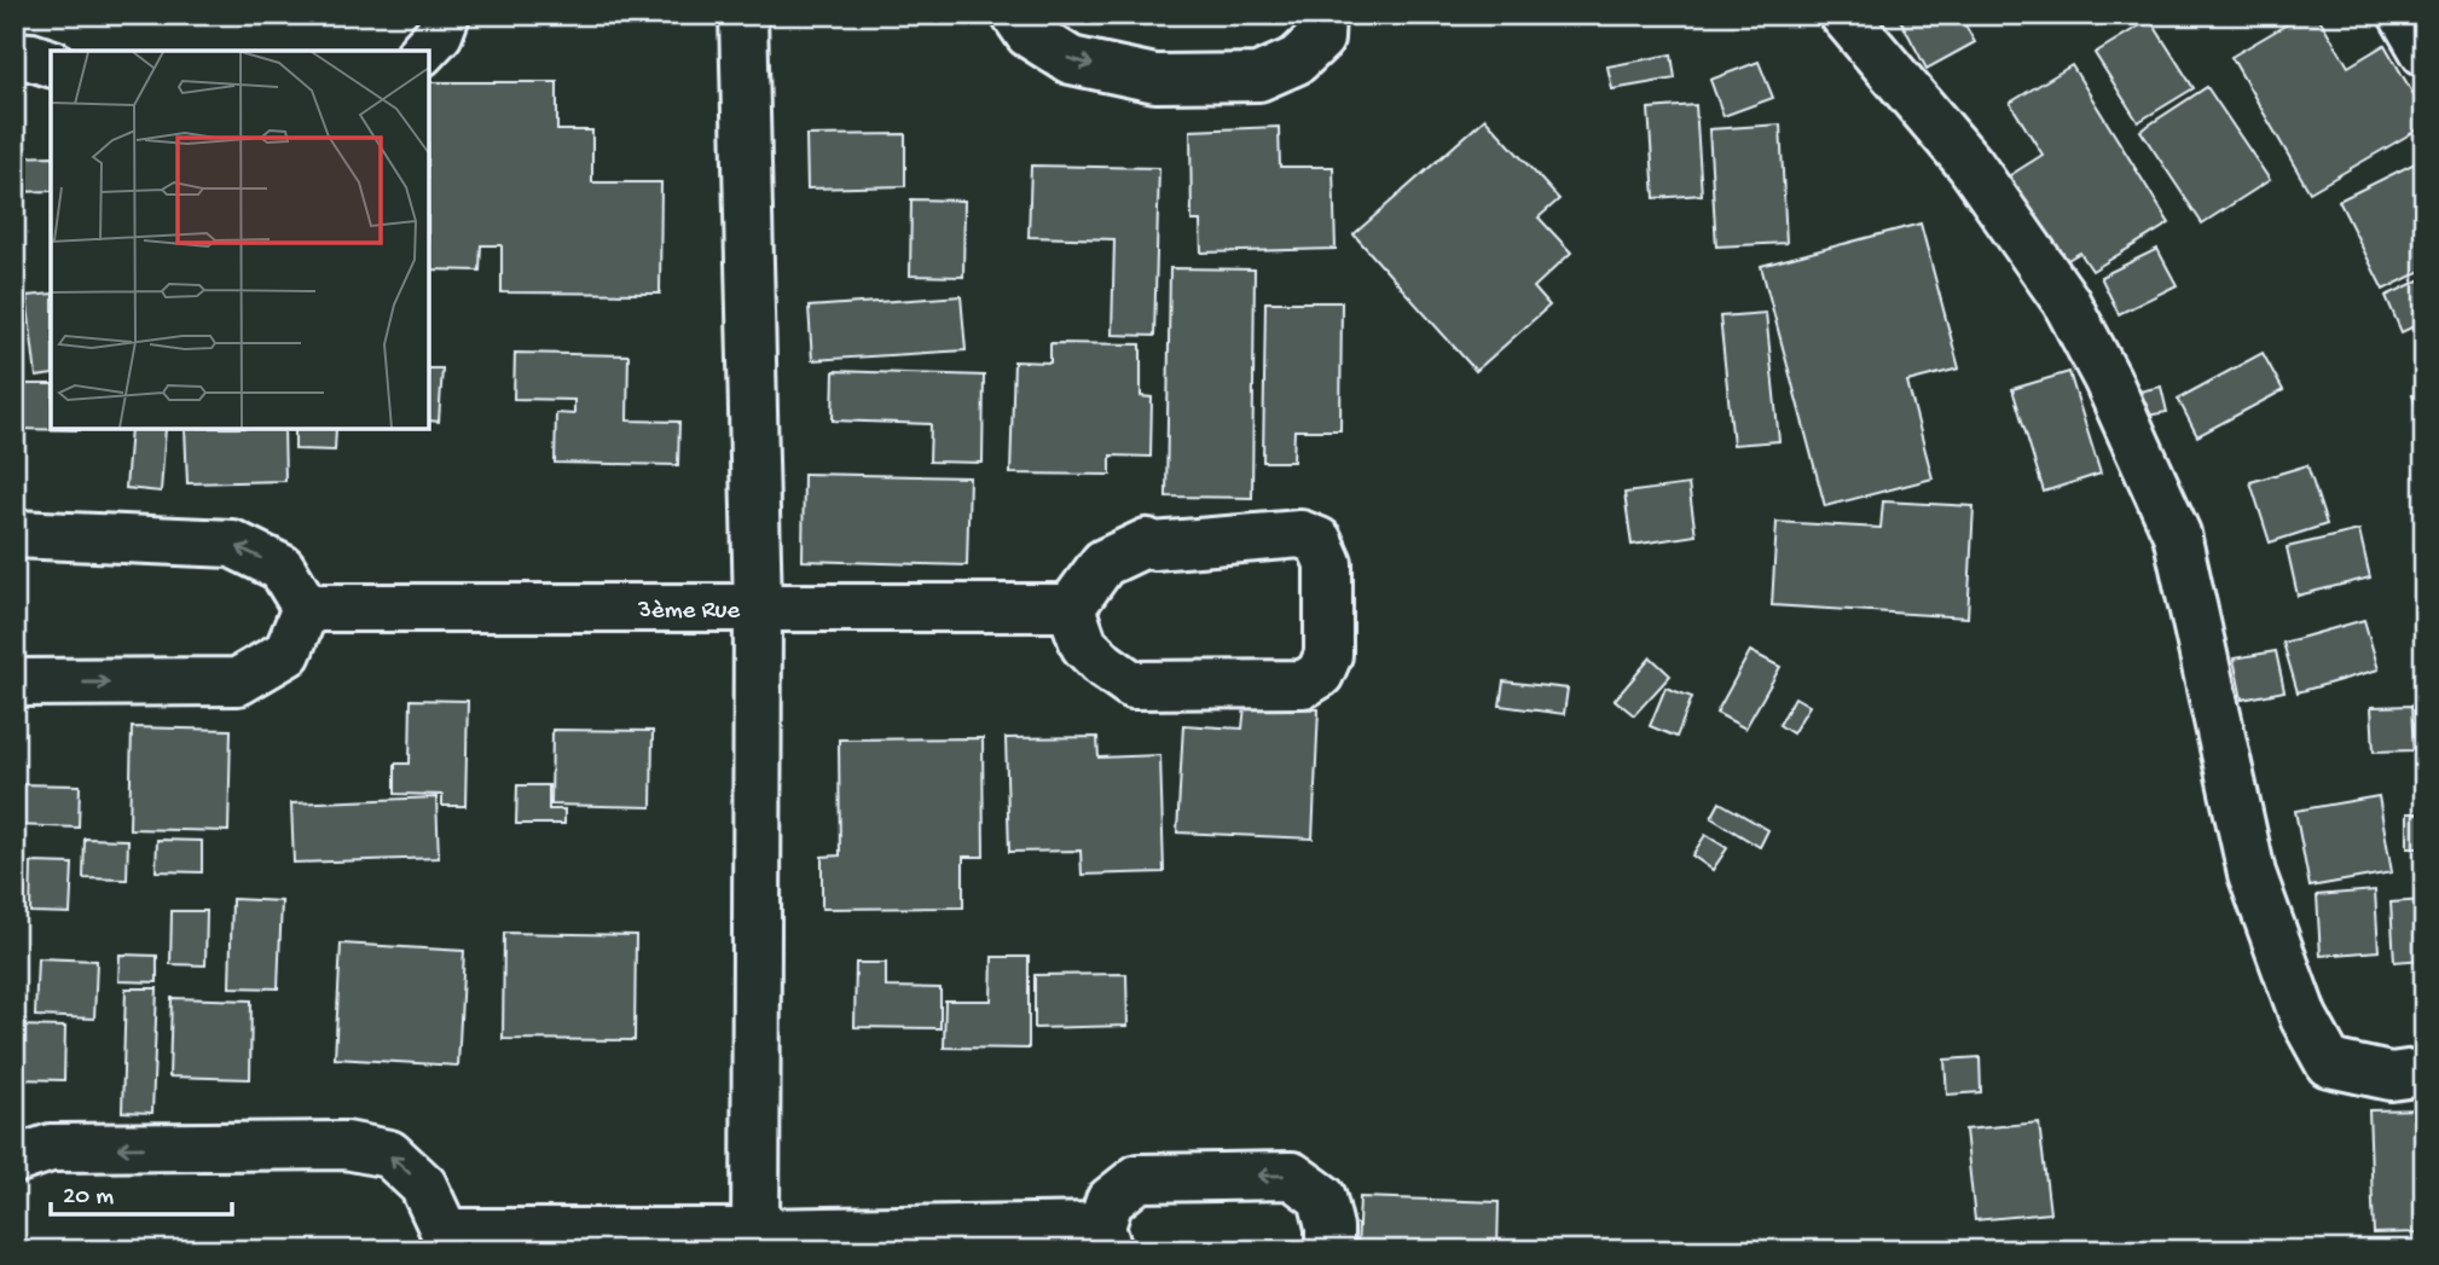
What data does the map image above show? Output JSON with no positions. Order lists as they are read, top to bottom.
{
  "streets": {
    "street": ["3ème Rue"]
  },
  "scale_bar": "20 m"
}
